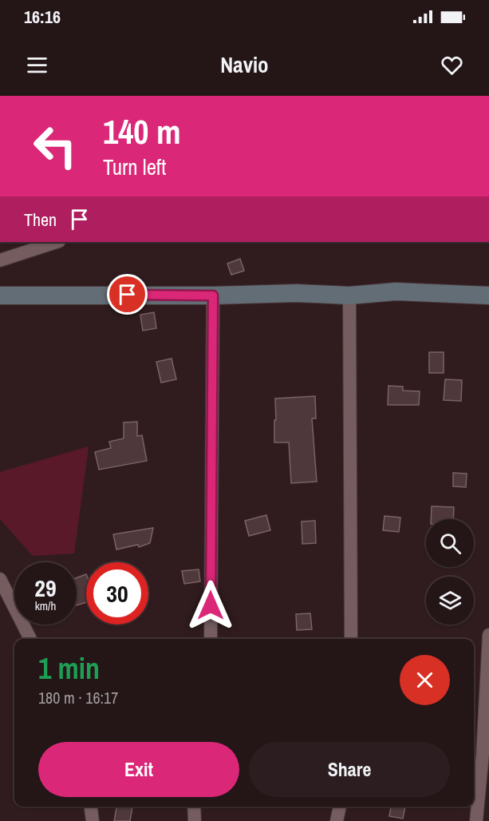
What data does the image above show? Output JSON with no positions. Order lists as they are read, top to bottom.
{
  "page": {
    "status": "16:16",
    "header": "Navio",
    "turn": ["140 m", "Turn left"],
    "then": "Then",
    "speed": "29 km/h",
    "limit": "30",
    "heading": ["1 min", "180 m · 16:17"],
    "buttons": ["Exit", "Share"]
  }
}
